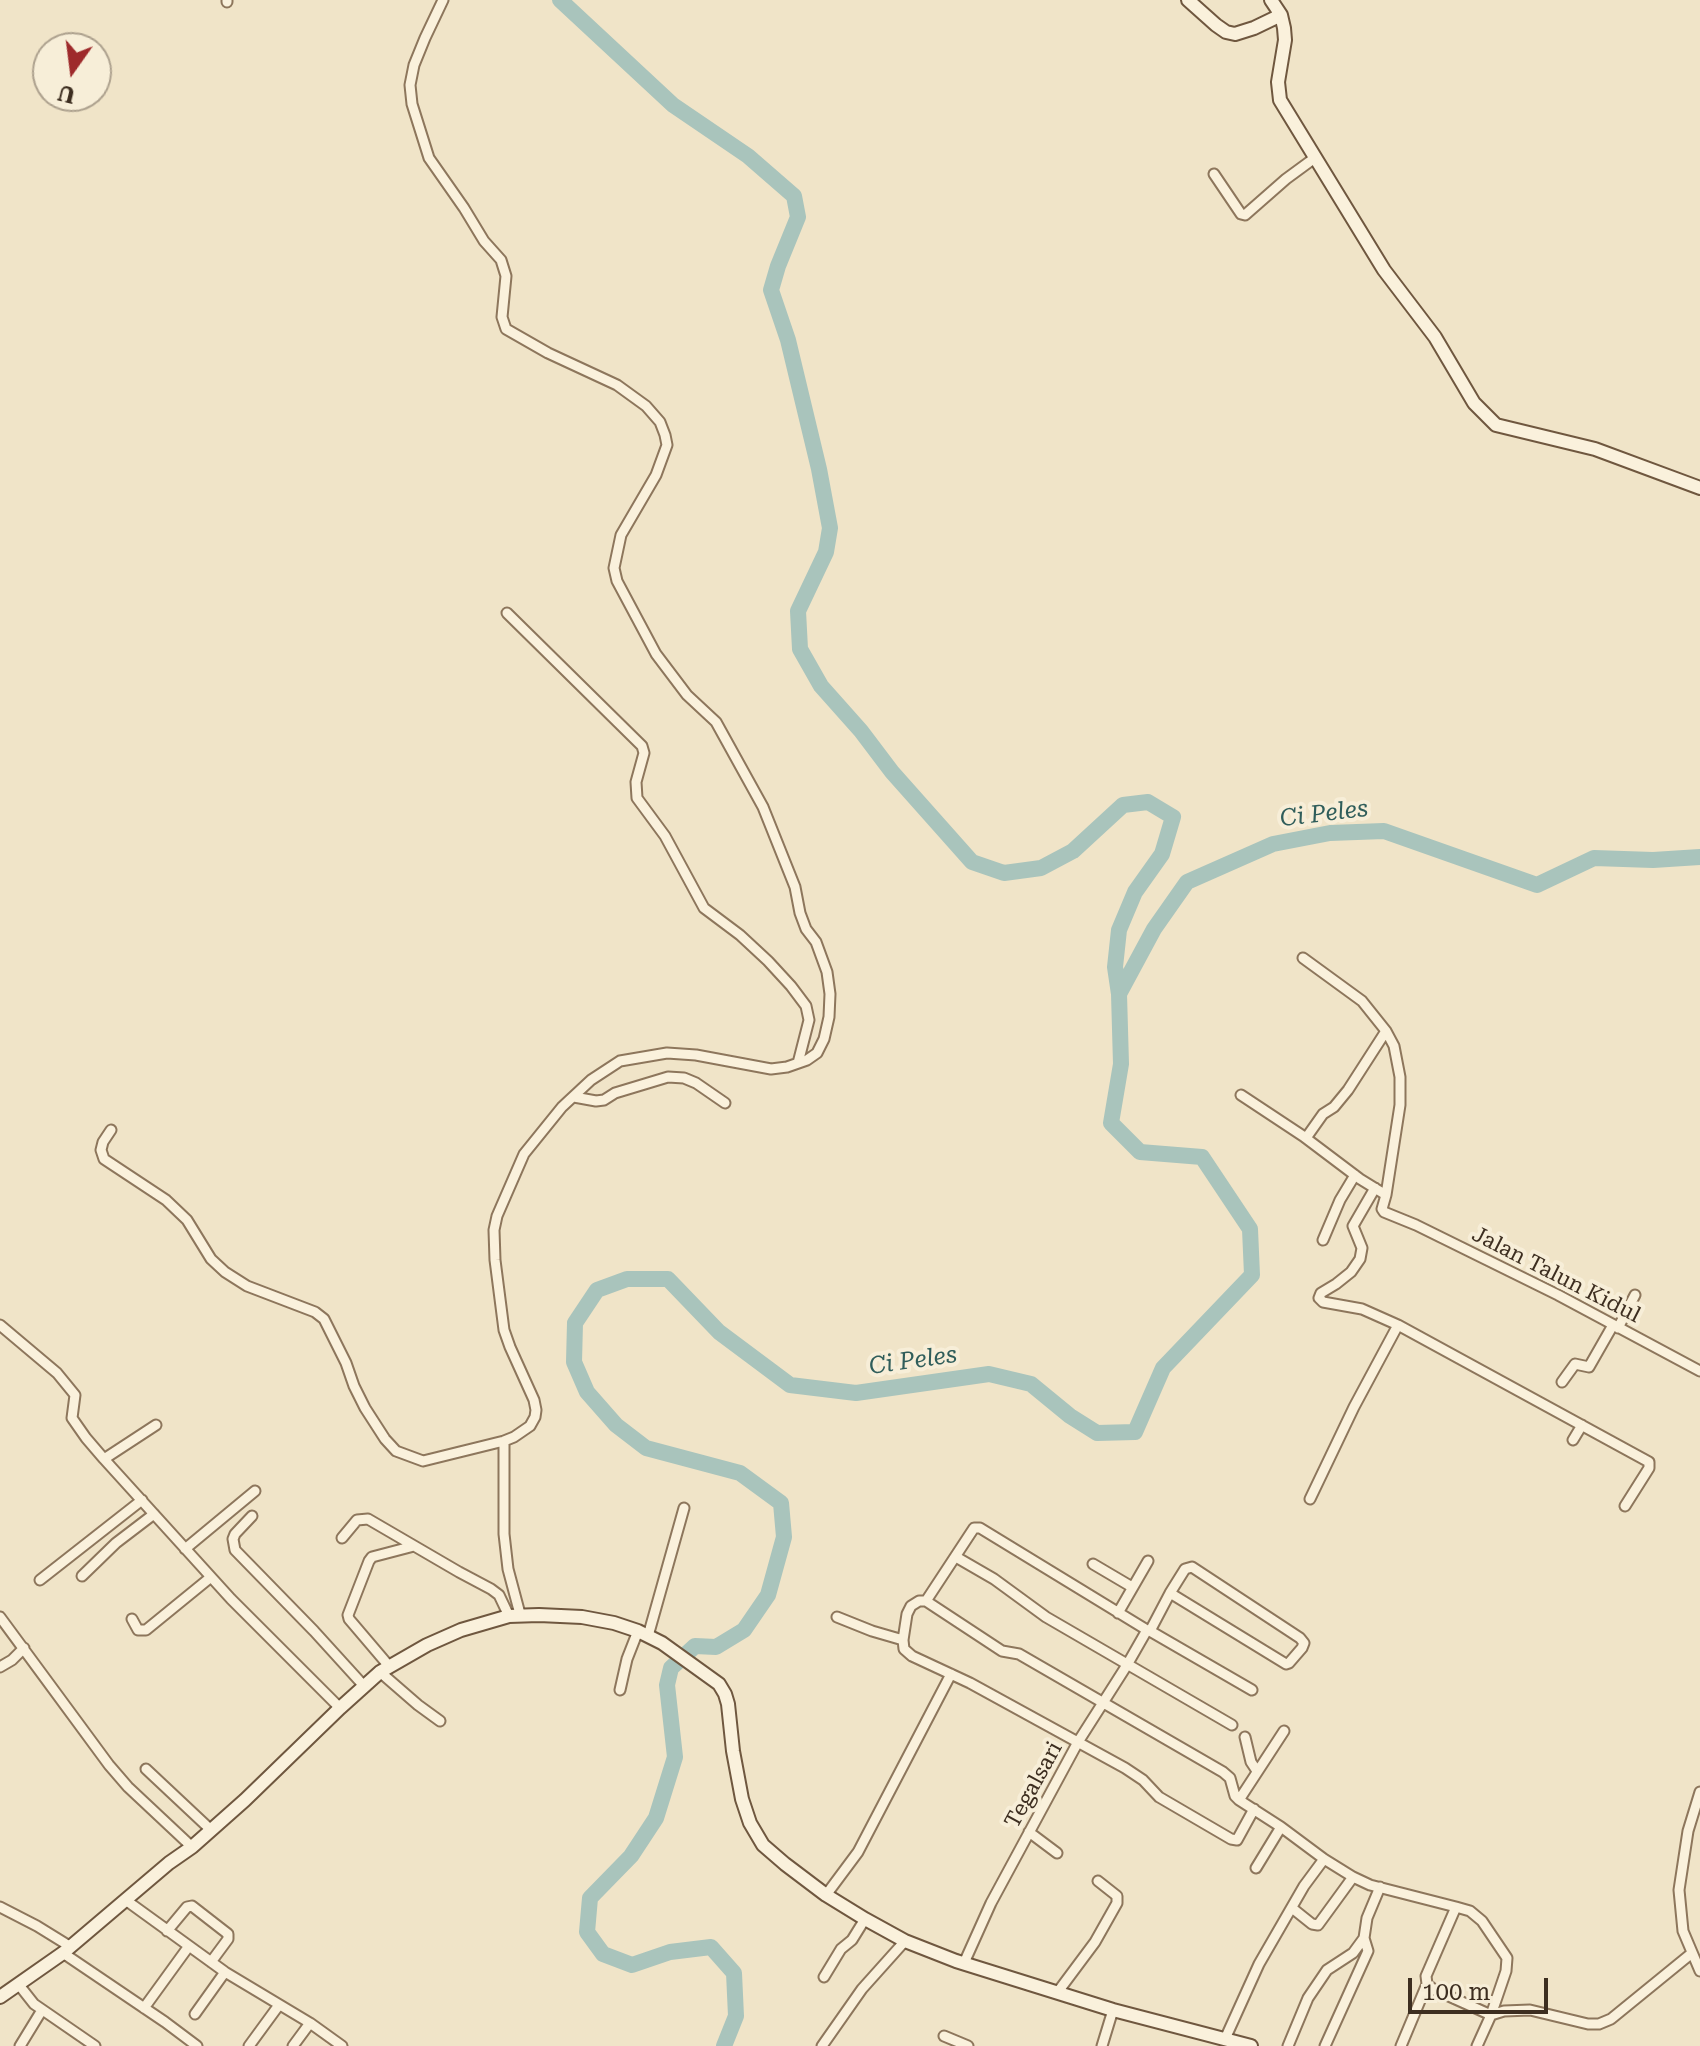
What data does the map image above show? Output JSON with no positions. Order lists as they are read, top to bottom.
{
  "streets": {
    "street": ["Jalan Talun Kidul", "Tegalsari"]
  },
  "water": ["Ci Peles"],
  "scale_bar": "100 m",
  "north": "bottom"
}
